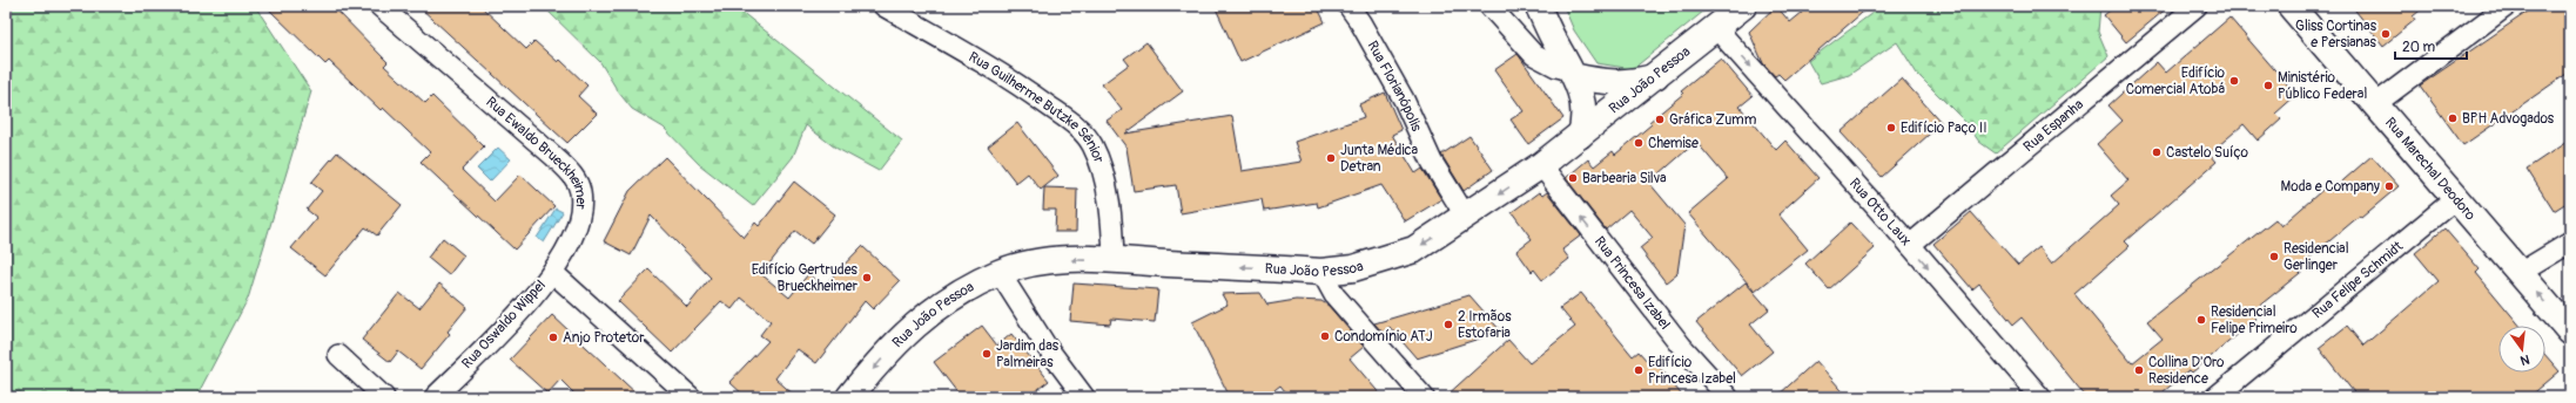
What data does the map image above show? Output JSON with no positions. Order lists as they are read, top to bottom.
{
  "streets": {
    "main road": ["Rua João Pessoa", "Rua Marechal Deodoro"],
    "street": [
      "Rua Florianópolis",
      "Rua Guilherme Butzke Sênior",
      "Rua Espanha",
      "Rua Ewaldo Brueckheimer",
      "Rua Otto Laux",
      "Rua Felipe Schmidt",
      "Rua Princesa Izabel",
      "Rua Oswaldo Wippel"
    ]
  },
  "crossings": [
    ["Rua João Pessoa", "Rua Florianópolis"],
    ["Rua João Pessoa", "Rua Guilherme Butzke Sênior"],
    ["Rua João Pessoa", "Rua Otto Laux"],
    ["Rua João Pessoa", "Rua Princesa Izabel"],
    ["Rua Espanha", "Rua Otto Laux"],
    ["Rua Ewaldo Brueckheimer", "Rua Oswaldo Wippel"],
    ["Rua Marechal Deodoro", "Rua Felipe Schmidt"]
  ],
  "one_way": ["Rua João Pessoa", "Rua Otto Laux", "Rua Princesa Izabel"],
  "places": [
    "Gliss Cortinas e Persianas",
    "Edifício Comercial Atobá",
    "Ministério Público Federal",
    "BPH Advogados",
    "Gráfica Zumm",
    "Edifício Paço II",
    "Chemise",
    "Castelo Suíço",
    "Junta Médica Detran",
    "Barbearia Silva",
    "Moda e Company",
    "Residencial Gerlinger",
    "Edifício Gertrudes Brueckheimer",
    "Residencial Felipe Primeiro",
    "2 Irmãos Estofaria",
    "Condomínio ATJ",
    "Anjo Protetor",
    "Jardim das Palmeiras",
    "Edifício Princesa Izabel",
    "Collina D'Oro Residence"
  ],
  "scale_bar": "20 m",
  "north": "bottom"
}
